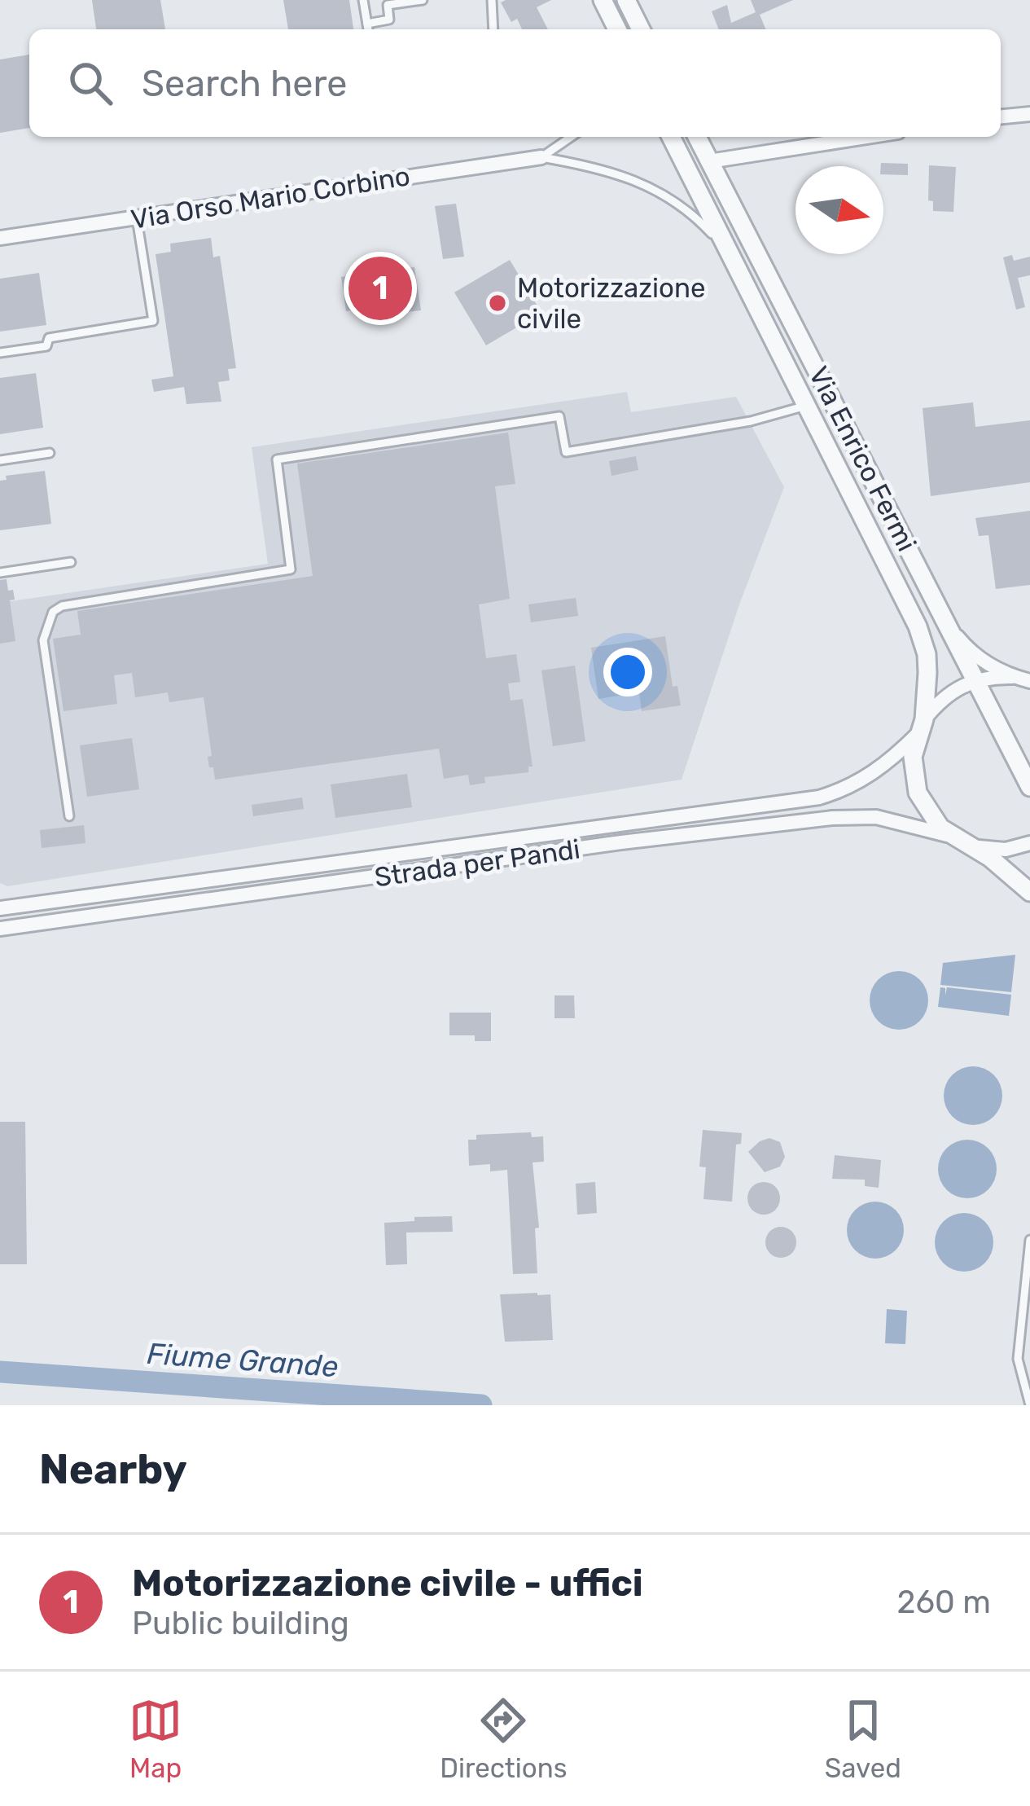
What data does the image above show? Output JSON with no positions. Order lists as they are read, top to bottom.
{
  "streets": {
    "street": ["Via Orso Mario Corbino", "Via Enrico Fermi", "Strada per Pandi"]
  },
  "crossings": [
    ["Via Enrico Fermi", "Strada per Pandi"]
  ],
  "water": ["Fiume Grande"],
  "places": ["Motorizzazione civile"],
  "north": "right",
  "page": {
    "search": "Search here",
    "pins": "1",
    "heading": "Nearby",
    "list": [
      {
        "mark": "1",
        "name": "Motorizzazione civile - uffici",
        "note": "Public building",
        "value": "260 m"
      }
    ],
    "nav": ["Map", "Directions", "Saved"]
  }
}
